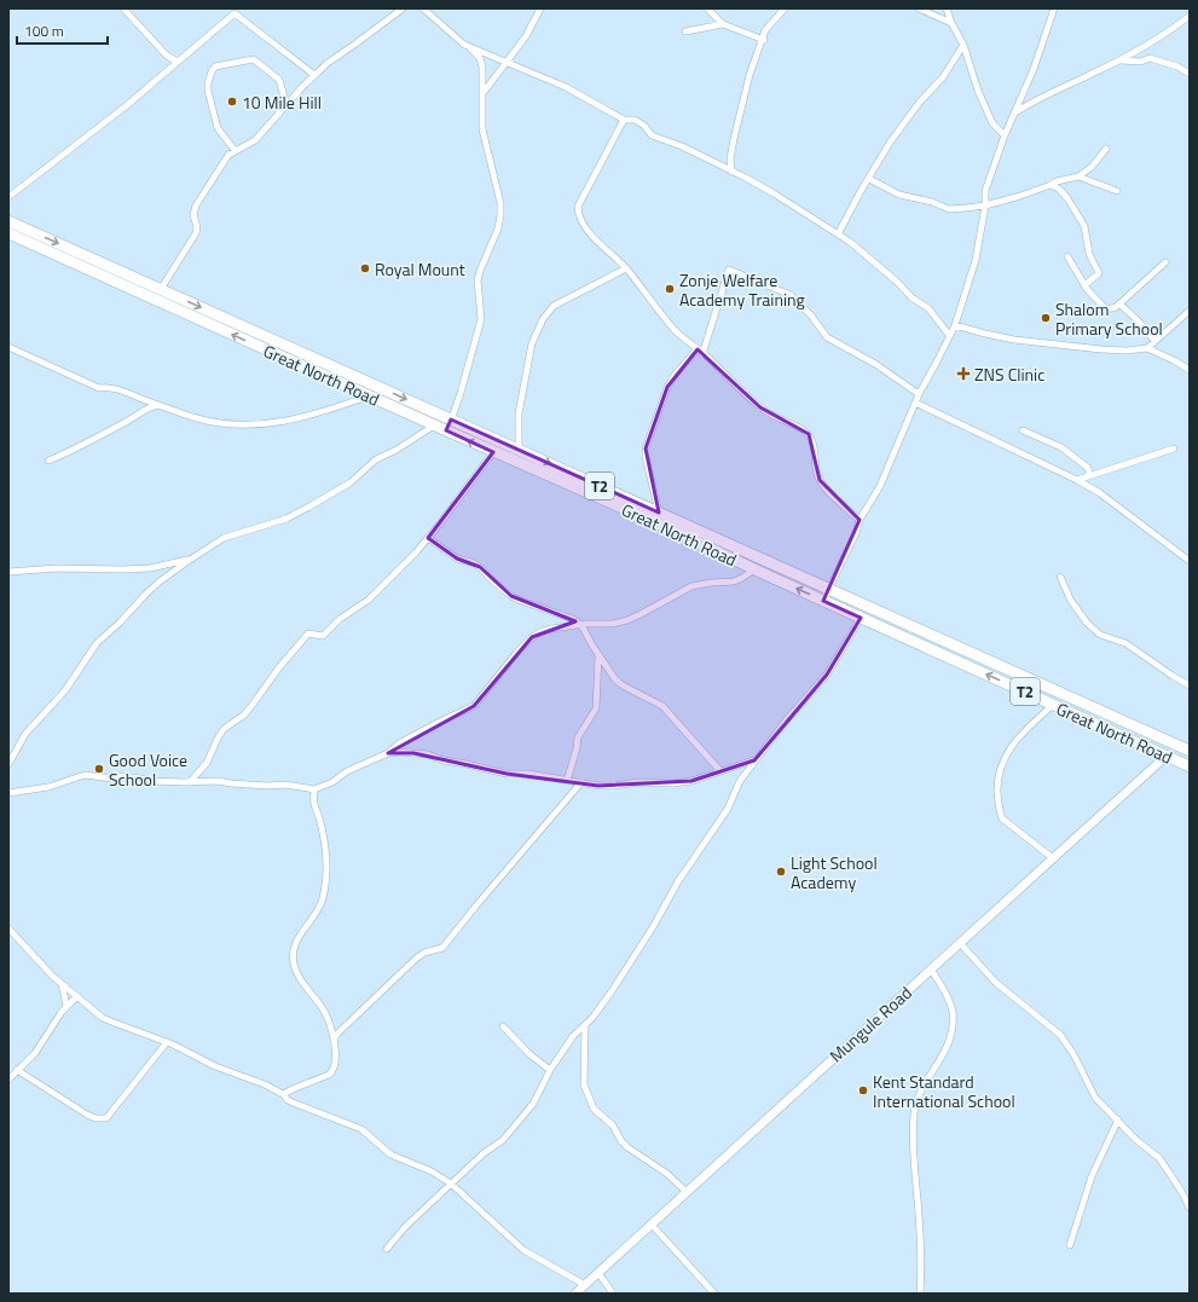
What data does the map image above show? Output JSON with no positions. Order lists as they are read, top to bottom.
{
  "streets": {
    "highway": ["Great North Road", "T2"],
    "street": ["Mungule Road"]
  },
  "crossings": [
    ["Great North Road", "Mungule Road"]
  ],
  "places": {
    "other": [
      "10 Mile Hill",
      "Royal Mount",
      "Zonje Welfare Academy Training",
      "Shalom Primary School",
      "Good Voice School",
      "Light School Academy",
      "Kent Standard International School"
    ],
    "health": ["ZNS Clinic"]
  },
  "scale_bar": "100 m"
}
